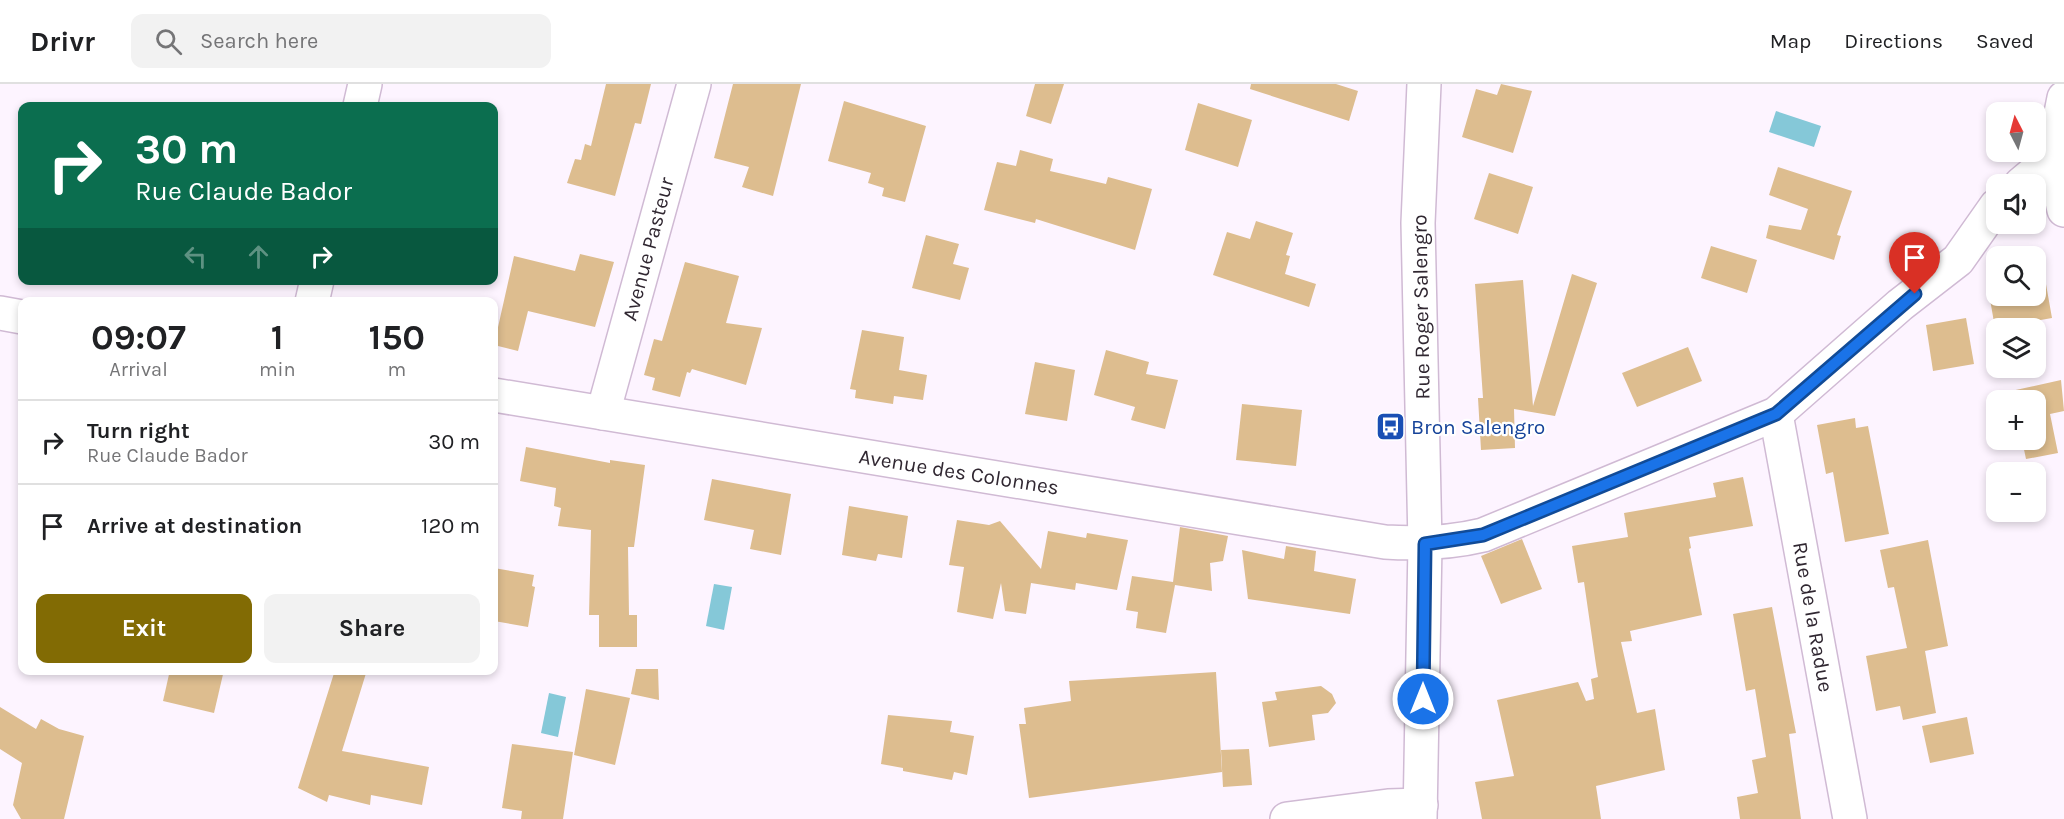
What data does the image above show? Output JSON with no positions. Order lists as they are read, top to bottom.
{
  "streets": {
    "street": [
      "Avenue Pasteur",
      "Rue Roger Salengro",
      "Avenue des Colonnes",
      "Rue de la Radue"
    ]
  },
  "crossings": [
    ["Avenue Pasteur", "Avenue des Colonnes"],
    ["Rue Roger Salengro", "Avenue des Colonnes"],
    ["Avenue des Colonnes", "Rue de la Radue"]
  ],
  "places": {
    "bus stop": ["Bron Salengro"]
  },
  "north": "top",
  "page": {
    "header": "Drivr",
    "search": "Search here",
    "nav": ["Map", "Directions", "Saved"],
    "map_buttons": ["+", "−"],
    "turn": ["30 m", "Rue Claude Bador"],
    "eta": [
      "09:07",
      "Arrival",
      "1",
      "min",
      "150",
      "m"
    ],
    "list": [
      {
        "name": "Turn right",
        "note": "Rue Claude Bador",
        "value": "30 m"
      },
      {
        "name": "Arrive at destination",
        "value": "120 m"
      }
    ],
    "buttons": ["Exit", "Share"]
  }
}
